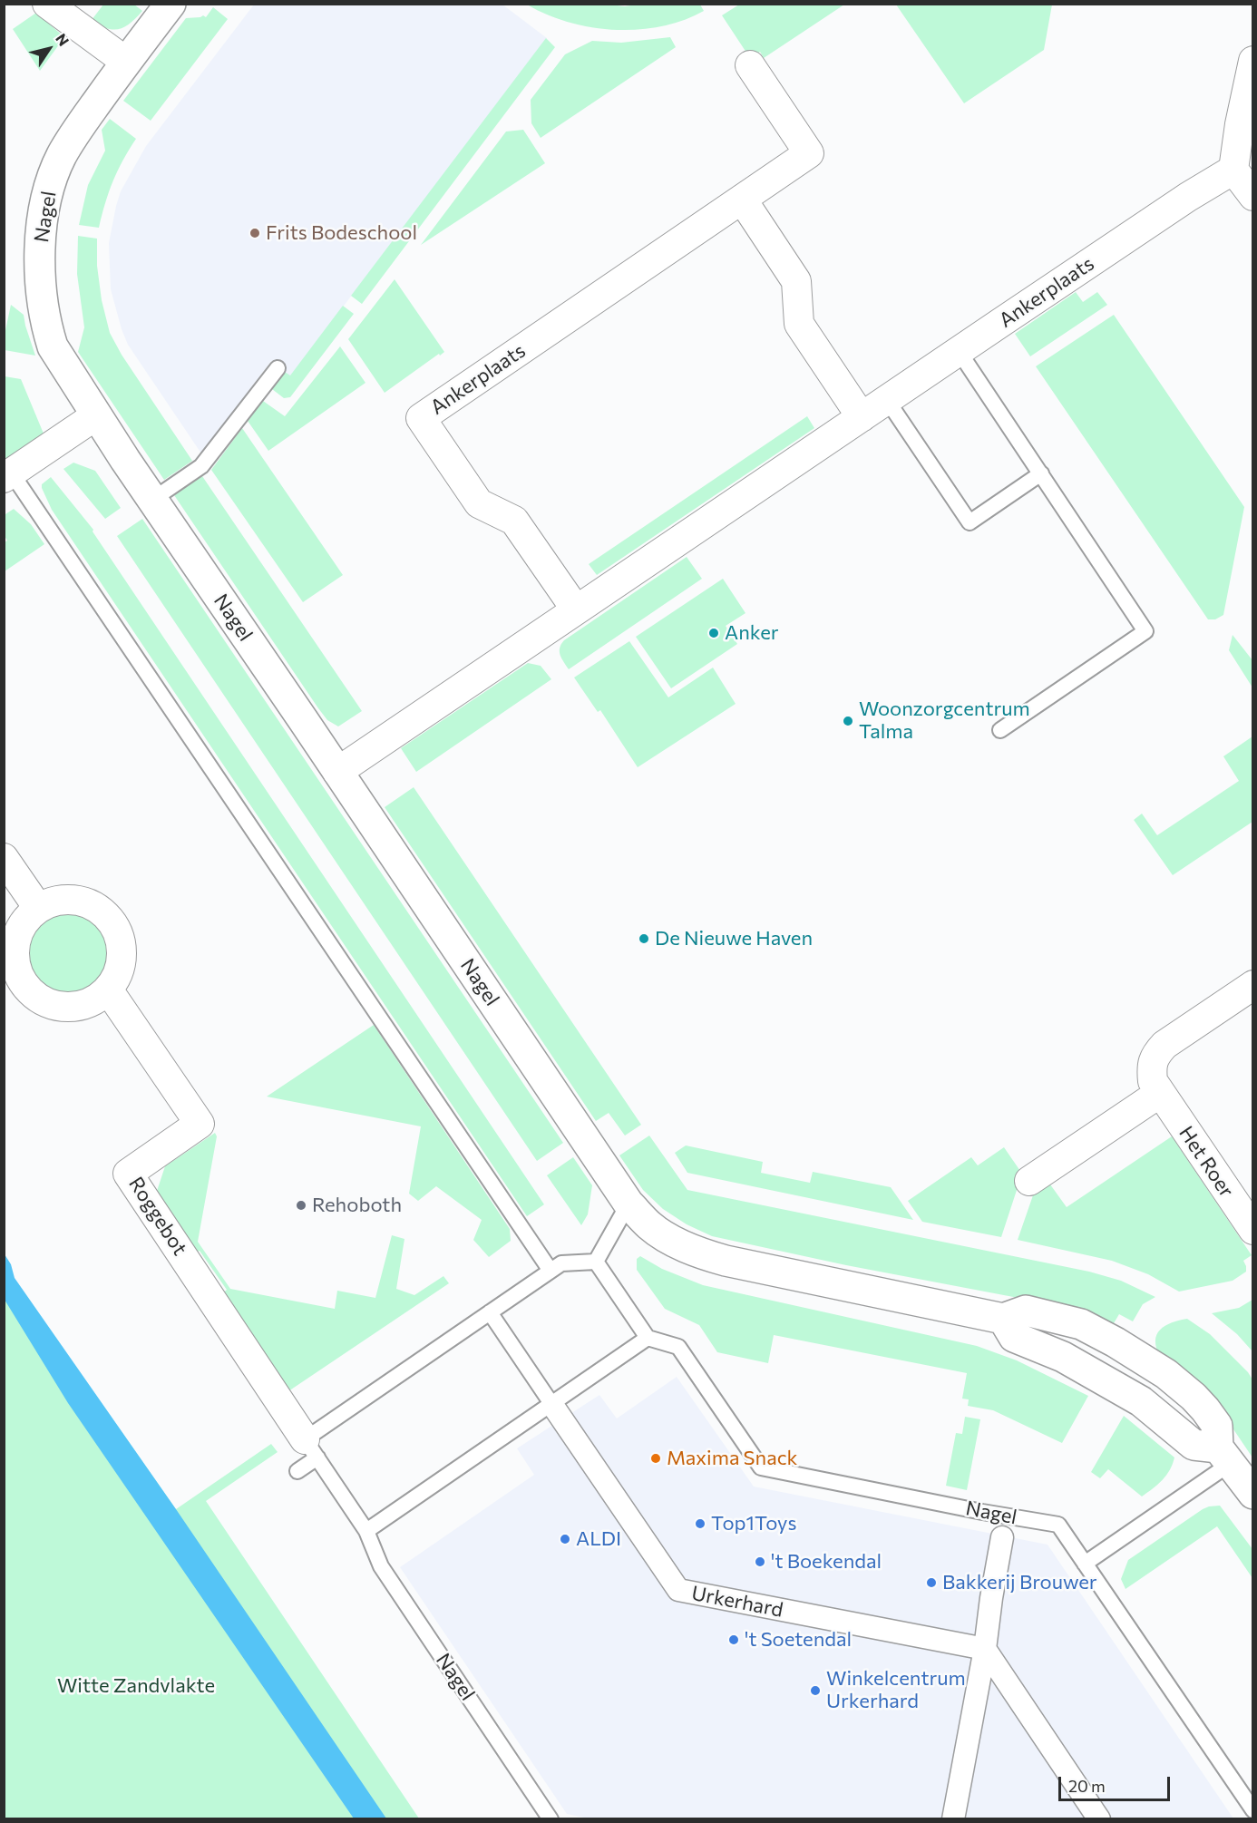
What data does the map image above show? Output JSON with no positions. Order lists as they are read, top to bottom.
{
  "streets": {
    "street": [
      "Nagel",
      "Ankerplaats",
      "Het Roer",
      "Roggebot",
      "Urkerhard"
    ]
  },
  "crossings": [
    ["Nagel", "Ankerplaats"],
    ["Nagel", "Roggebot"]
  ],
  "parks": ["Witte Zandvlakte"],
  "places": [
    "Frits Bodeschool",
    "Anker",
    "Woonzorgcentrum Talma",
    "De Nieuwe Haven",
    "Rehoboth",
    "Maxima Snack",
    "Top1Toys",
    "ALDI",
    "'t Boekendal",
    "Bakkerij Brouwer",
    "'t Soetendal",
    "Winkelcentrum Urkerhard"
  ],
  "scale_bar": "20 m",
  "north": "top right"
}
